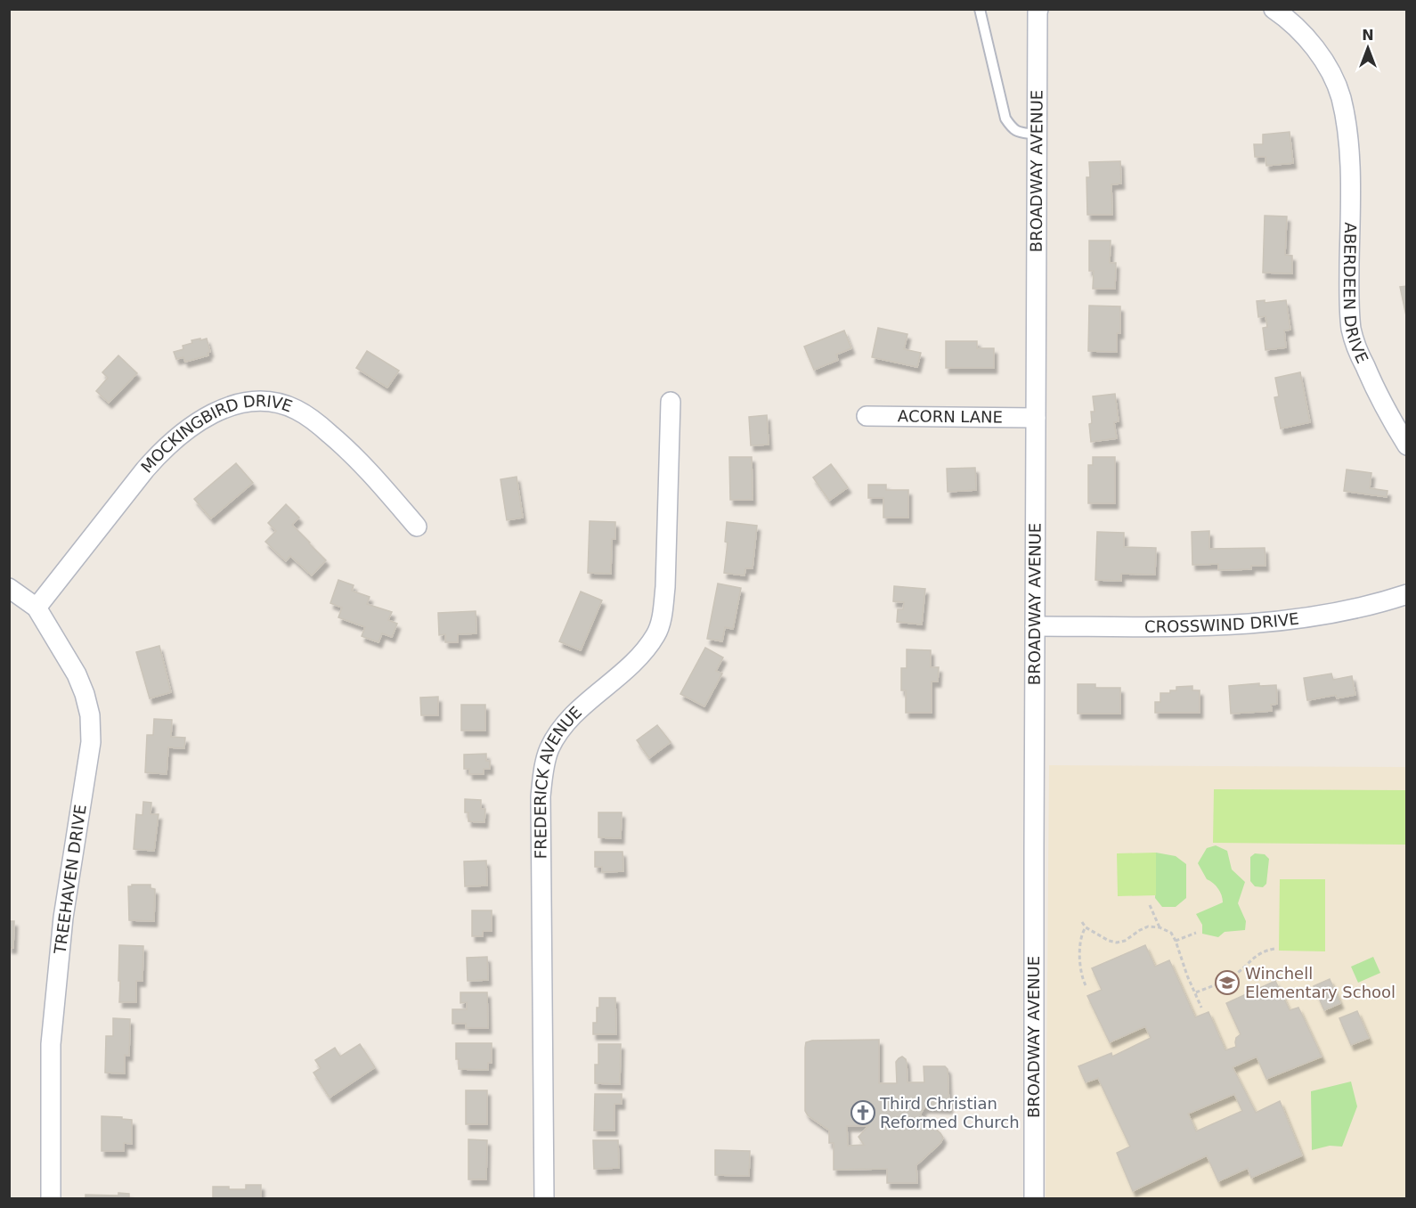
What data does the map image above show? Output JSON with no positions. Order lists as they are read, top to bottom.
{
  "streets": {
    "street": [
      "BROADWAY AVENUE",
      "ABERDEEN DRIVE",
      "ACORN LANE",
      "MOCKINGBIRD DRIVE",
      "CROSSWIND DRIVE",
      "FREDERICK AVENUE",
      "TREEHAVEN DRIVE"
    ]
  },
  "crossings": [
    ["BROADWAY AVENUE", "ACORN LANE"],
    ["BROADWAY AVENUE", "CROSSWIND DRIVE"],
    ["MOCKINGBIRD DRIVE", "TREEHAVEN DRIVE"]
  ],
  "places": {
    "school or university": ["Winchell Elementary School"],
    "church": ["Third Christian Reformed Church"]
  },
  "north": "top"
}
